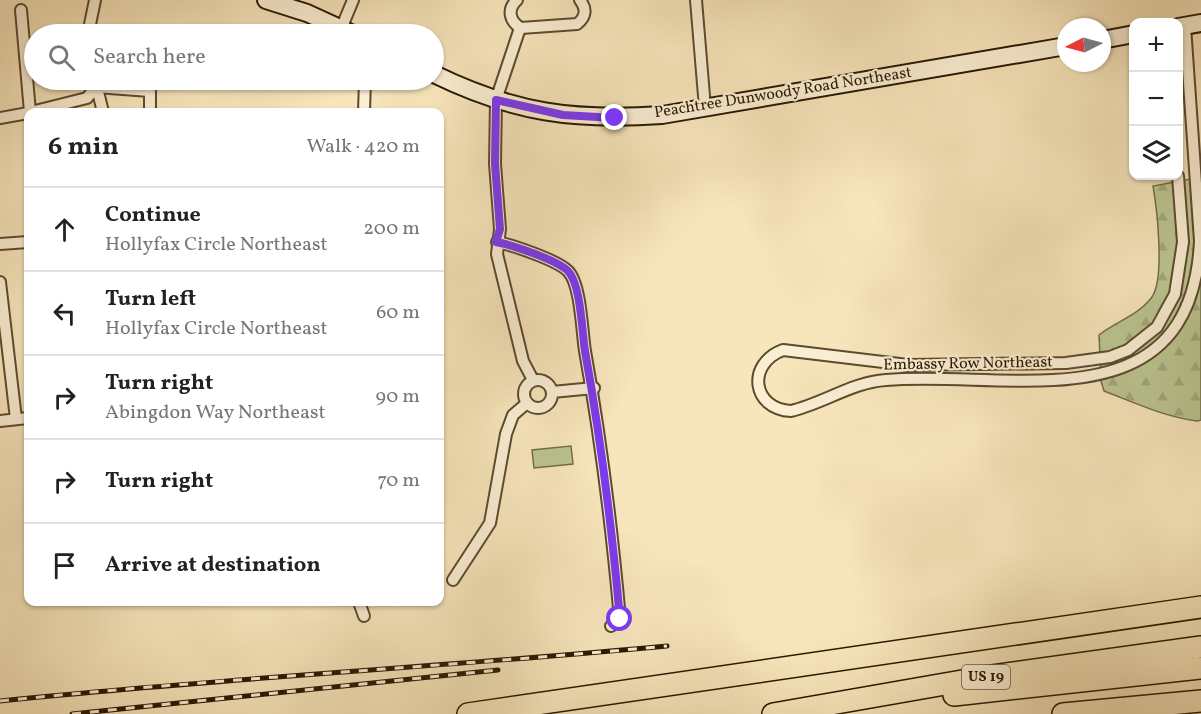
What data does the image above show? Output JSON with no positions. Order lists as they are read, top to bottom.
{
  "streets": {
    "highway": ["US 19"],
    "street": ["Peachtree Dunwoody Road Northeast", "Embassy Row Northeast"]
  },
  "north": "left",
  "page": {
    "map_buttons": ["+", "−"],
    "search": "Search here",
    "heading": ["6 min", "Walk · 420 m"],
    "list": [
      ["Continue", "Hollyfax Circle Northeast", "200 m"],
      ["Turn left", "Hollyfax Circle Northeast", "60 m"],
      ["Turn right", "Abingdon Way Northeast", "90 m"],
      ["Turn right", "70 m"],
      "Arrive at destination"
    ]
  }
}
